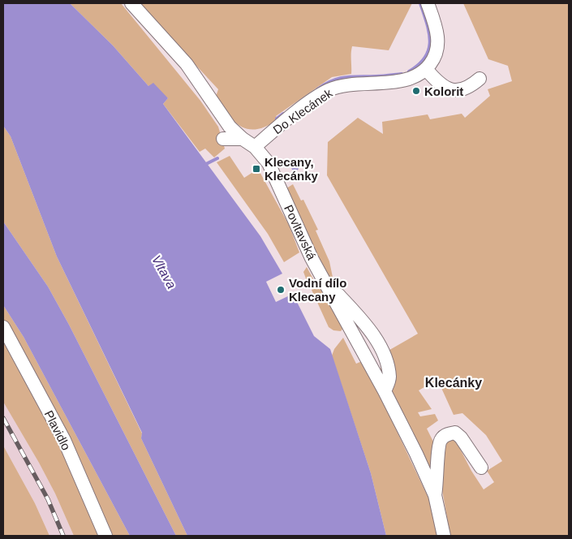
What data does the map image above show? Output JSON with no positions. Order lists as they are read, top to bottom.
{
  "streets": {
    "street": ["Do Klecánek", "Povltavská", "Plavidlo"]
  },
  "crossings": [
    ["Do Klecánek", "Povltavská"]
  ],
  "districts": ["Klecánky"],
  "water": ["Vltava"],
  "places": {
    "other": ["Kolorit", "Vodní dílo Klecany"],
    "transit": ["Klecany, Klecánky"]
  }
}
